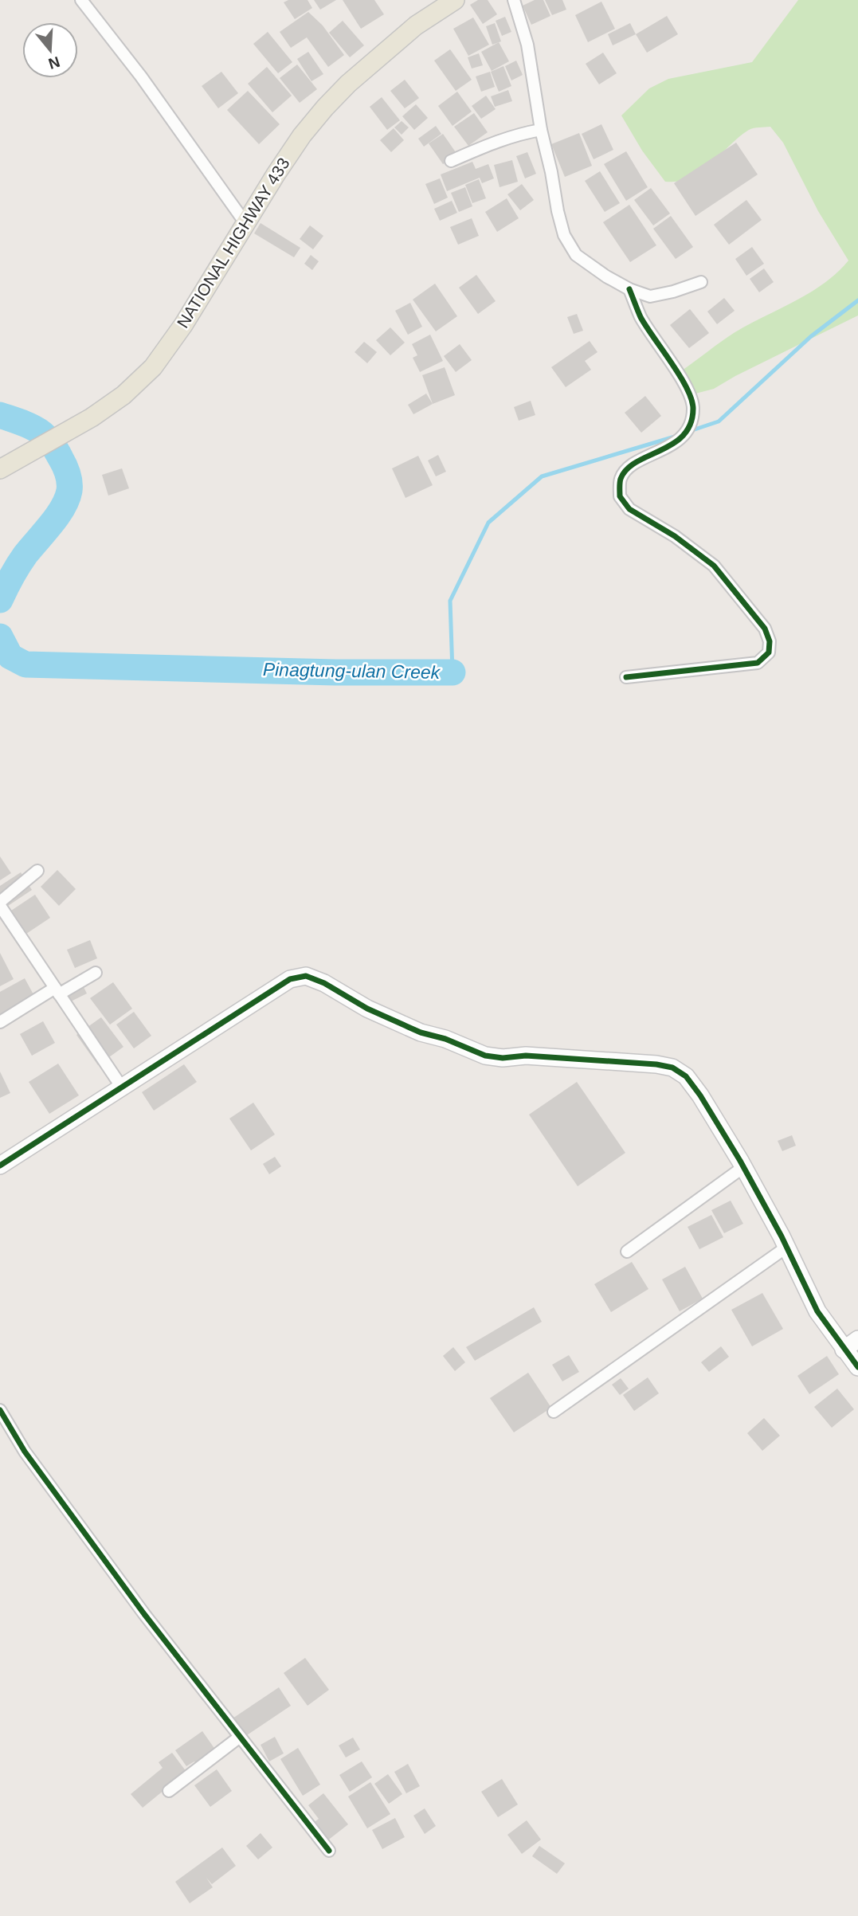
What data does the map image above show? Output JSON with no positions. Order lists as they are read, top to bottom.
{
  "streets": {
    "main road": ["NATIONAL HIGHWAY 433"]
  },
  "water": ["Pinagtung-ulan Creek"],
  "north": "bottom"
}
